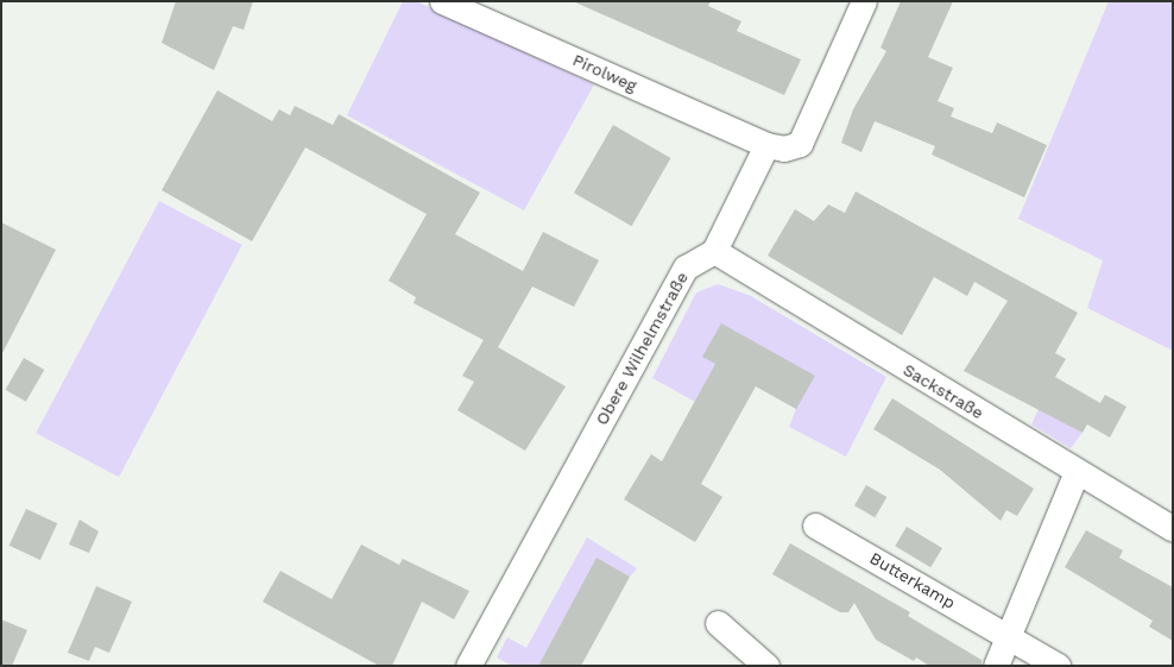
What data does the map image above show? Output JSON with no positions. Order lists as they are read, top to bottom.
{
  "streets": {
    "street": [
      "Pirolweg",
      "Obere Wilhelmstraße",
      "Sackstraße",
      "Butterkamp"
    ]
  },
  "crossings": [
    ["Obere Wilhelmstraße", "Sackstraße"]
  ]
}
